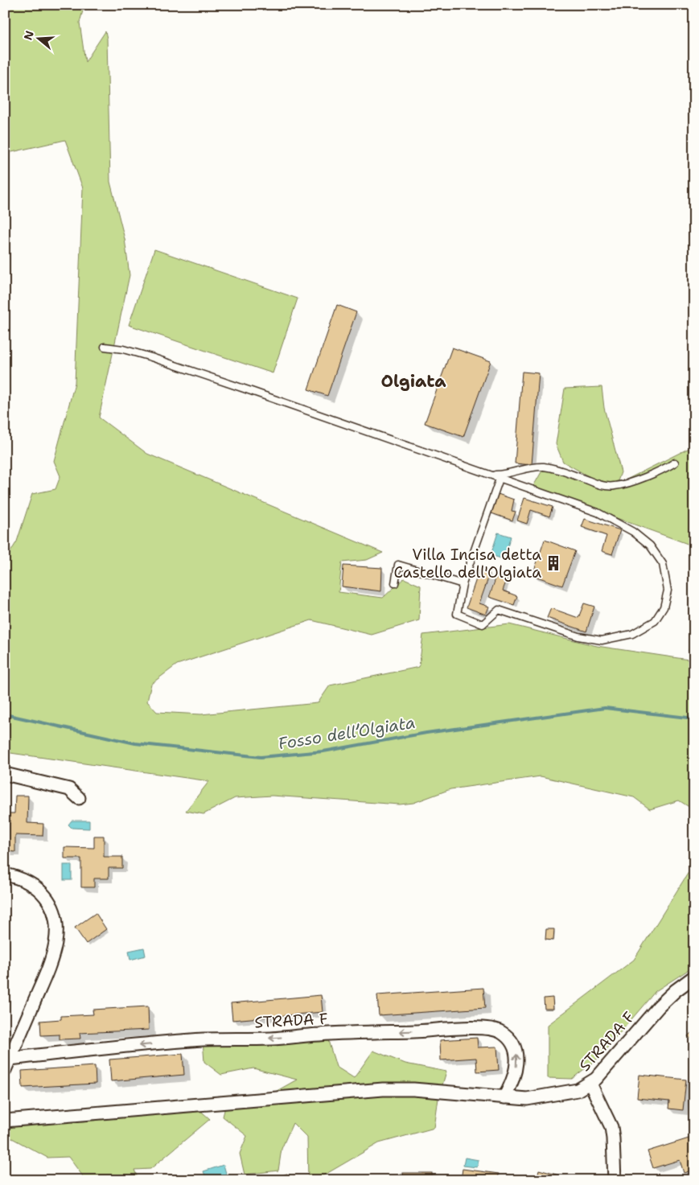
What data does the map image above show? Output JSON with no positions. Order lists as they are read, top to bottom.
{
  "streets": {
    "street": ["STRADA F"]
  },
  "districts": ["Olgiata"],
  "water": ["Fosso dell’Olgiata"],
  "places": {
    "building": ["Villa Incisa detta Castello dell'Olgiata"]
  },
  "north": "left"
}
